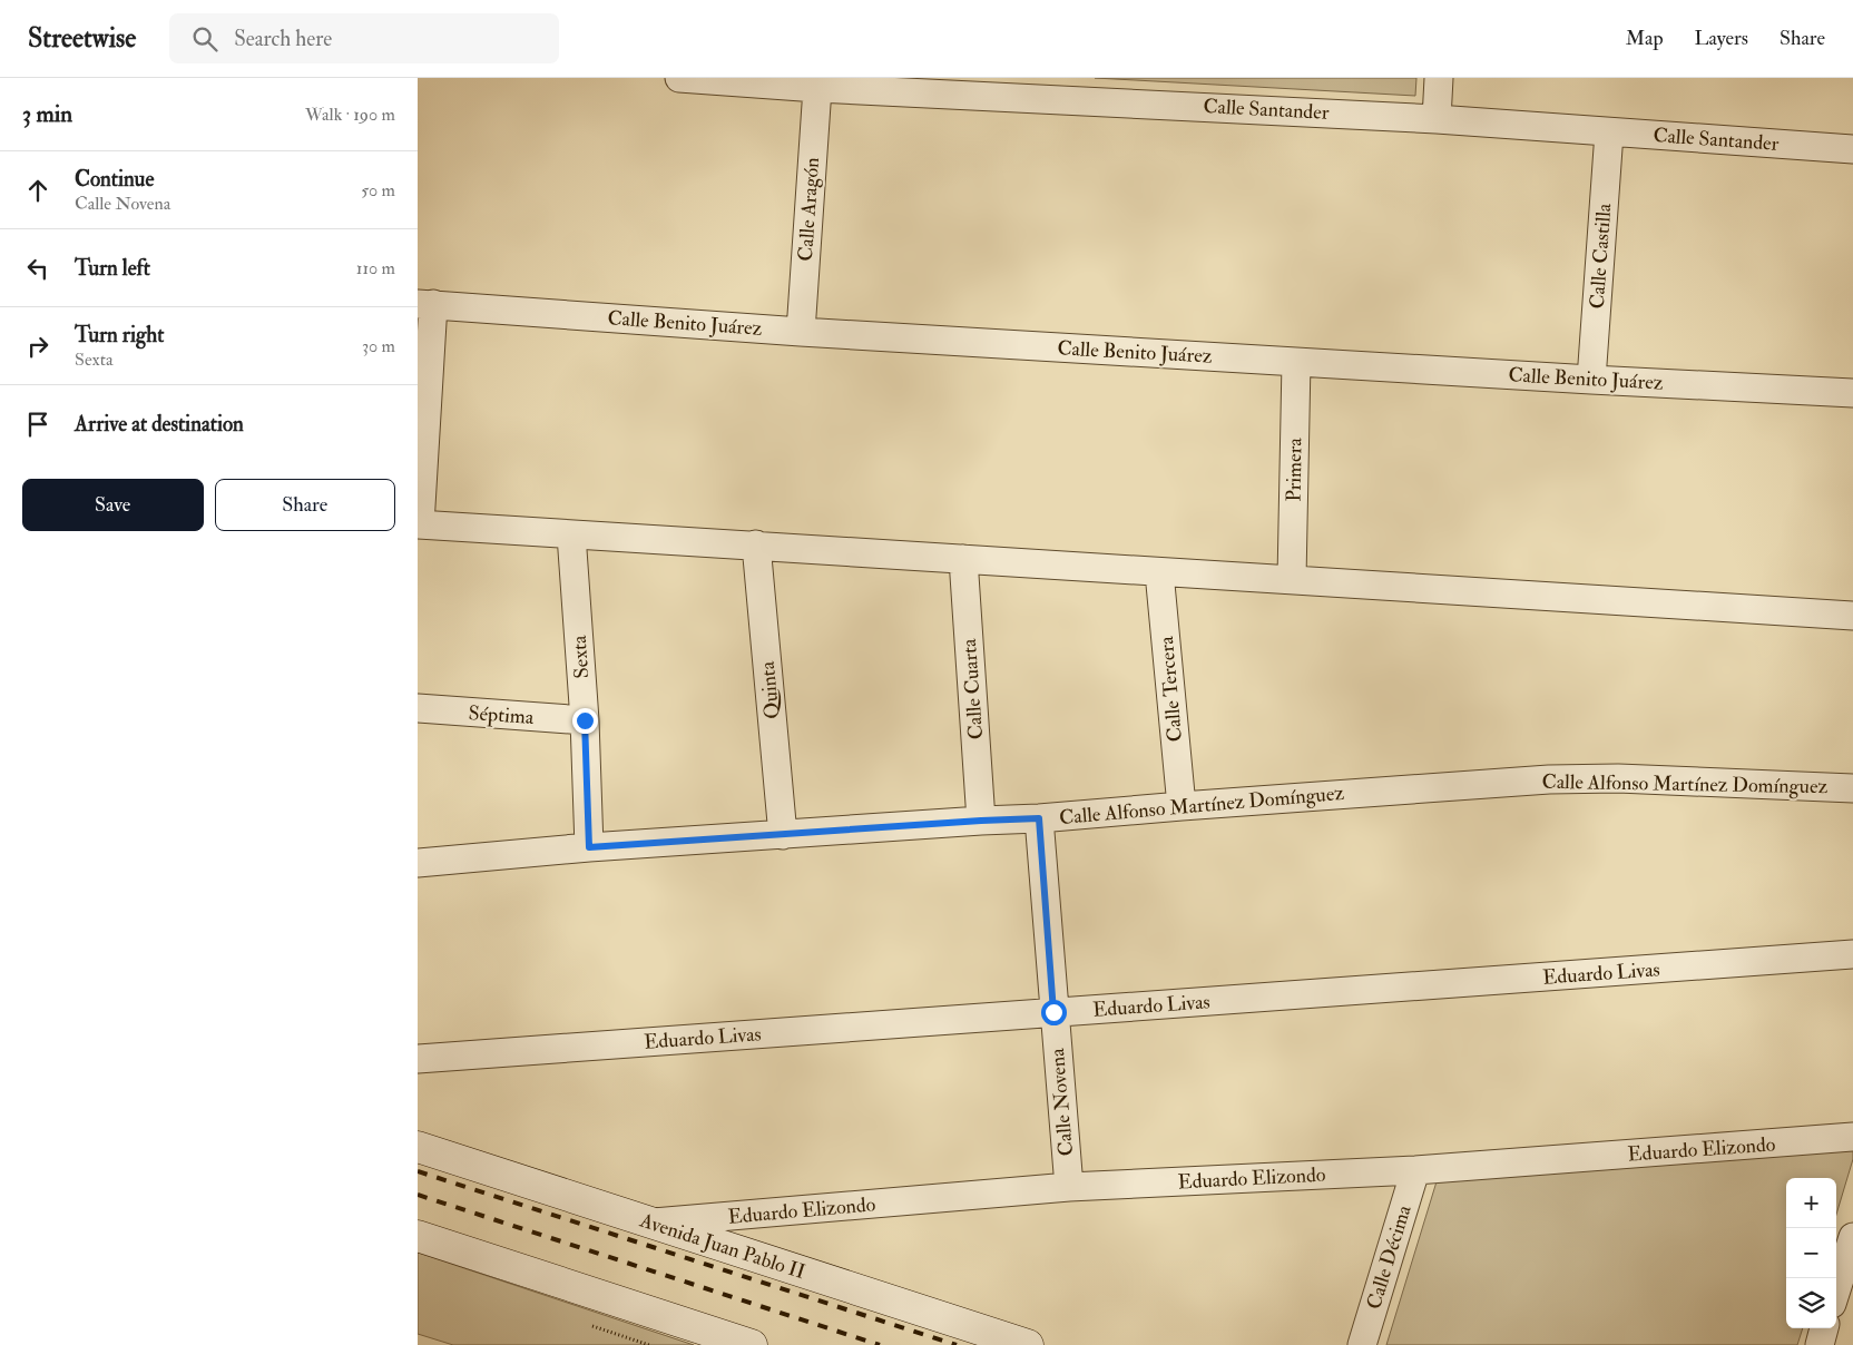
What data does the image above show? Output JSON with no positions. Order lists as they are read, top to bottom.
{
  "streets": {
    "street": [
      "Calle Santander",
      "Calle Aragón",
      "Calle Castilla",
      "Calle Benito Juárez",
      "Primera",
      "Sexta",
      "Calle Cuarta",
      "Calle Tercera",
      "Quinta",
      "Séptima",
      "Calle Alfonso Martínez Domínguez",
      "Eduardo Livas",
      "Calle Novena",
      "Eduardo Elizondo",
      "Avenida Juan Pablo II",
      "Calle Décima"
    ]
  },
  "crossings": [
    ["Calle Santander", "Calle Aragón"],
    ["Calle Santander", "Calle Castilla"],
    ["Calle Aragón", "Calle Benito Juárez"],
    ["Calle Castilla", "Calle Benito Juárez"],
    ["Calle Benito Juárez", "Primera"],
    ["Sexta", "Séptima"],
    ["Sexta", "Calle Alfonso Martínez Domínguez"],
    ["Calle Cuarta", "Calle Alfonso Martínez Domínguez"],
    ["Calle Tercera", "Calle Alfonso Martínez Domínguez"],
    ["Quinta", "Calle Alfonso Martínez Domínguez"],
    ["Calle Alfonso Martínez Domínguez", "Calle Novena"],
    ["Eduardo Livas", "Calle Novena"],
    ["Calle Novena", "Eduardo Elizondo"],
    ["Eduardo Elizondo", "Avenida Juan Pablo II"],
    ["Eduardo Elizondo", "Calle Décima"]
  ],
  "page": {
    "header": "Streetwise",
    "search": "Search here",
    "nav": ["Map", "Layers", "Share"],
    "heading": ["3 min", "Walk · 190 m"],
    "list": [
      ["Continue", "Calle Novena", "50 m"],
      ["Turn left", "110 m"],
      ["Turn right", "Sexta", "30 m"],
      "Arrive at destination"
    ],
    "buttons": ["Save", "Share"],
    "map_buttons": ["+", "−"]
  }
}
